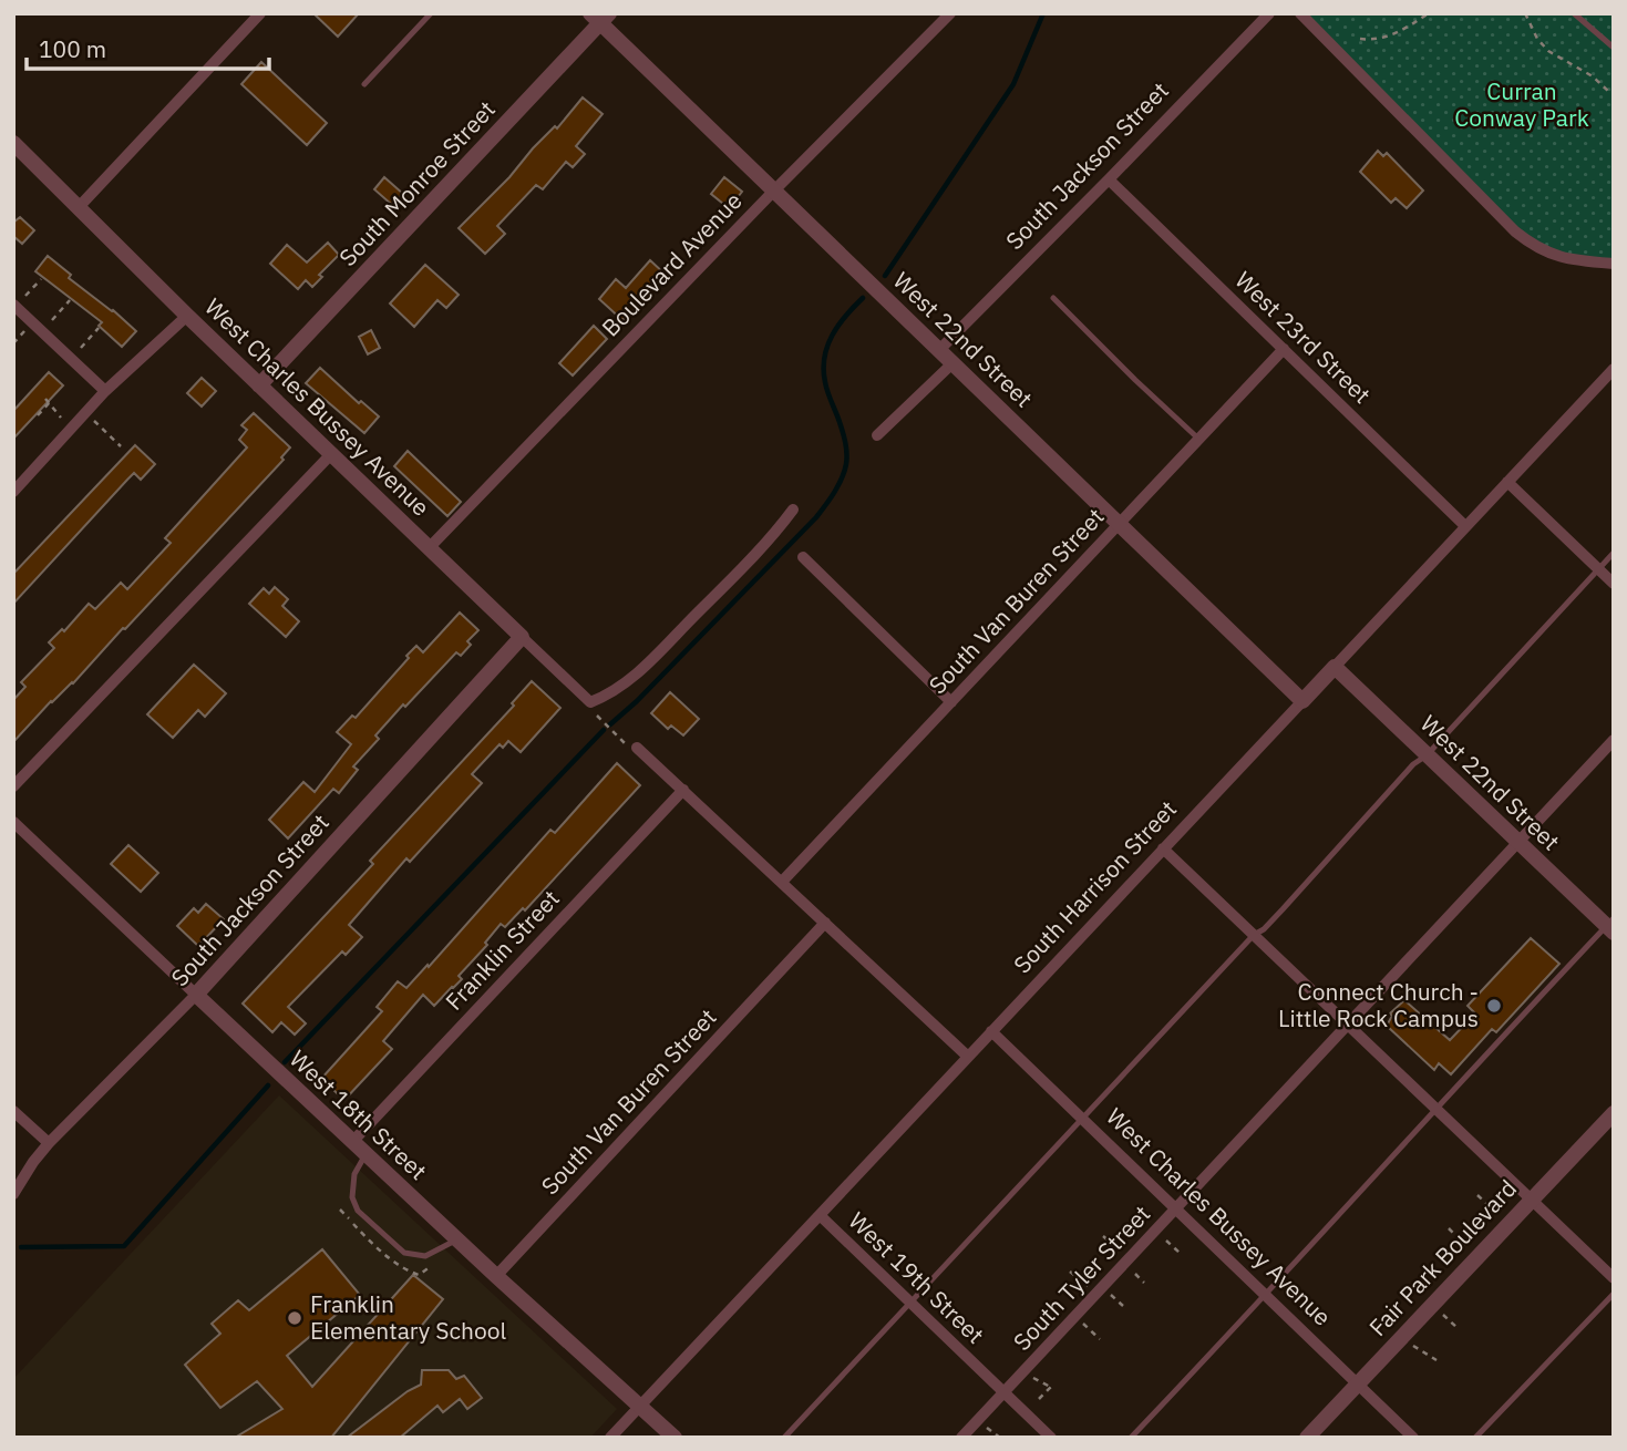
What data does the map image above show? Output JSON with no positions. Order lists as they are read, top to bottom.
{
  "streets": {
    "street": [
      "South Jackson Street",
      "South Monroe Street",
      "Boulevard Avenue",
      "West 23rd Street",
      "West 22nd Street",
      "West Charles Bussey Avenue",
      "South Van Buren Street",
      "South Harrison Street",
      "Franklin Street",
      "West 18th Street",
      "Fair Park Boulevard",
      "West 19th Street",
      "South Tyler Street"
    ]
  },
  "crossings": [
    ["South Jackson Street", "West 23rd Street"],
    ["South Jackson Street", "West 22nd Street"],
    ["South Jackson Street", "West Charles Bussey Avenue"],
    ["South Jackson Street", "West 18th Street"],
    ["South Monroe Street", "West 22nd Street"],
    ["South Monroe Street", "West Charles Bussey Avenue"],
    ["Boulevard Avenue", "West 22nd Street"],
    ["Boulevard Avenue", "West Charles Bussey Avenue"],
    ["West 23rd Street", "South Van Buren Street"],
    ["West 23rd Street", "South Harrison Street"],
    ["West 22nd Street", "South Van Buren Street"],
    ["West 22nd Street", "South Harrison Street"],
    ["West 22nd Street", "South Tyler Street"],
    ["West Charles Bussey Avenue", "South Harrison Street"],
    ["West Charles Bussey Avenue", "Fair Park Boulevard"],
    ["West Charles Bussey Avenue", "South Tyler Street"],
    ["South Van Buren Street", "West 18th Street"],
    ["South Harrison Street", "West 18th Street"],
    ["South Harrison Street", "West 19th Street"],
    ["Franklin Street", "West 18th Street"],
    ["West 19th Street", "South Tyler Street"]
  ],
  "parks": ["Curran Conway Park"],
  "places": ["Connect Church - Little Rock Campus", "Franklin Elementary School"],
  "scale_bar": "100 m"
}
